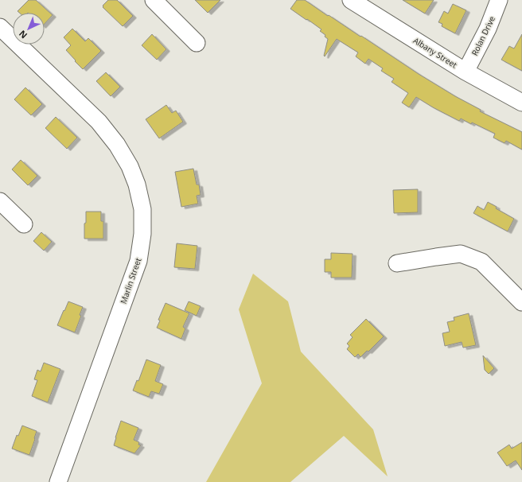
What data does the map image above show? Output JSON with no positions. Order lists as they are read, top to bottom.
{
  "streets": {
    "street": ["Rolan Drive", "Albany Street", "Marlin Street"]
  },
  "crossings": [
    ["Rolan Drive", "Albany Street"]
  ],
  "north": "bottom left"
}
